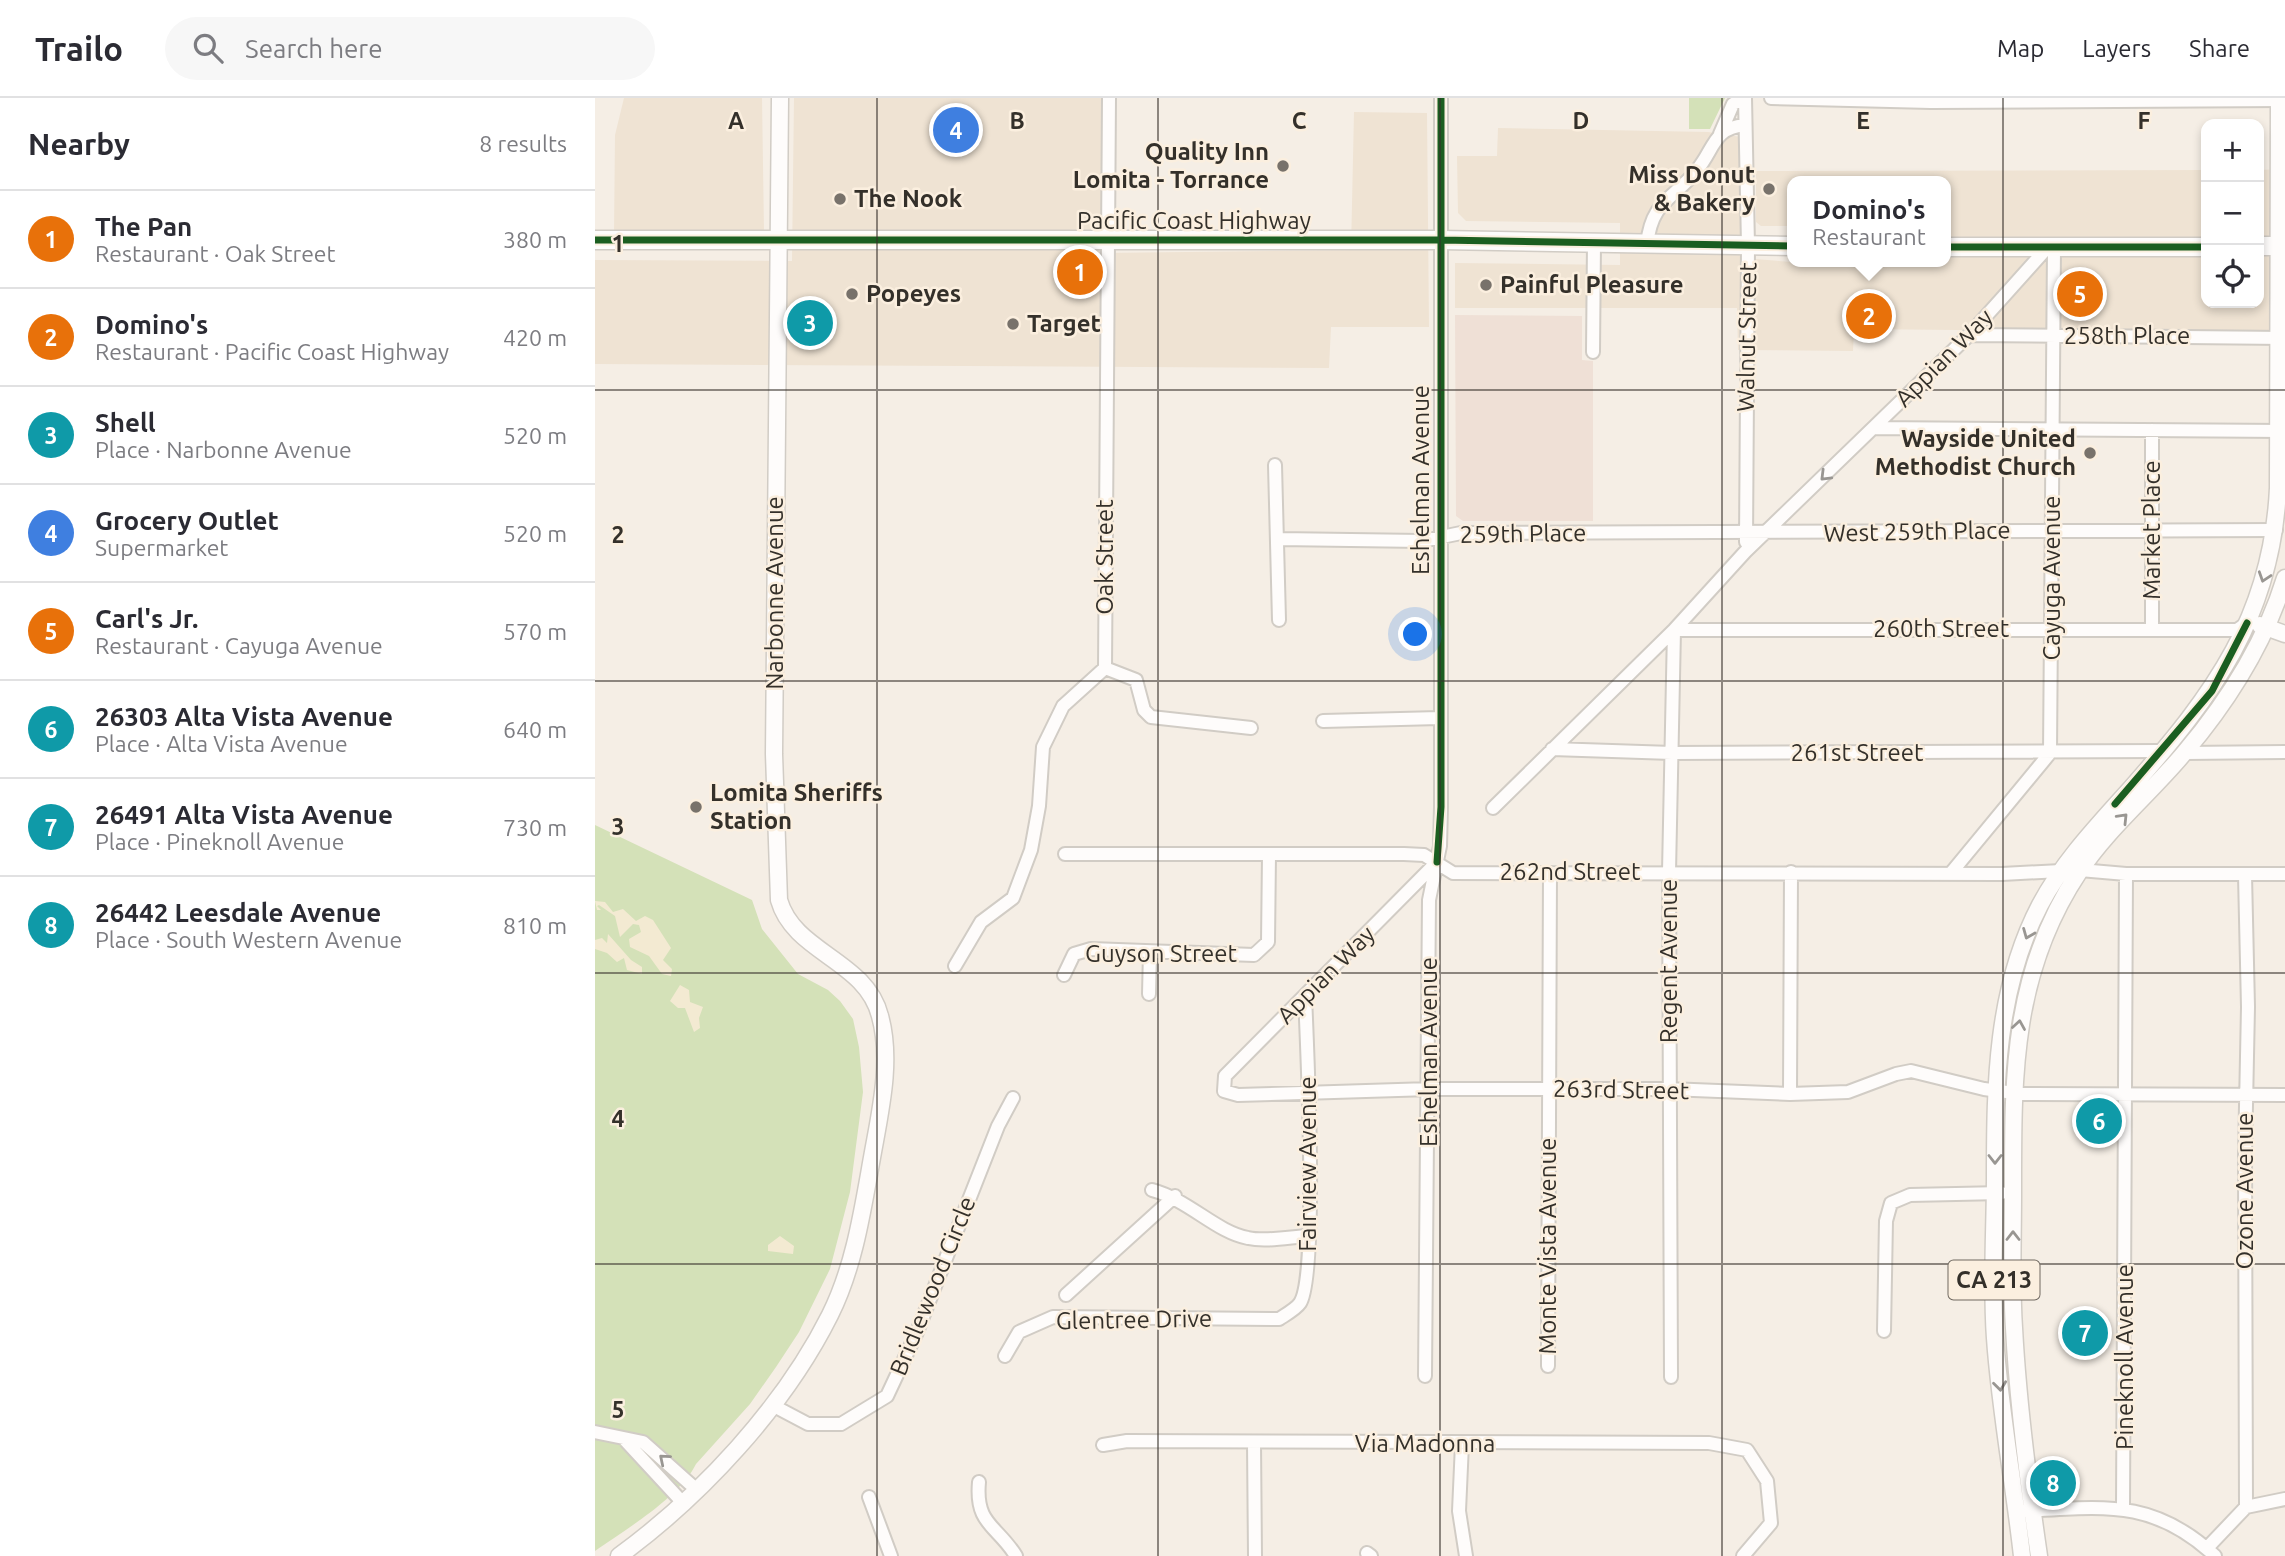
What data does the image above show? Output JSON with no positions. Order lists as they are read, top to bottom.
{
  "streets": {
    "highway": ["Pacific Coast Highway"],
    "main road": ["Narbonne Avenue", "CA 213"],
    "street": [
      "258th Place",
      "Walnut Street",
      "Appian Way",
      "Eshelman Avenue",
      "Market Place",
      "West 259th Place",
      "259th Place",
      "Oak Street",
      "Cayuga Avenue",
      "260th Street",
      "261st Street",
      "262nd Street",
      "Guyson Street",
      "Regent Avenue",
      "263rd Street",
      "Fairview Avenue",
      "Ozone Avenue",
      "Monte Vista Avenue",
      "Bridlewood Circle",
      "Glentree Drive",
      "Pineknoll Avenue",
      "Via Madonna"
    ]
  },
  "crossings": [
    ["Pacific Coast Highway", "Walnut Street"],
    ["Pacific Coast Highway", "Eshelman Avenue"],
    ["Pacific Coast Highway", "Oak Street"],
    ["Pacific Coast Highway", "Narbonne Avenue"],
    ["258th Place", "Appian Way"],
    ["258th Place", "Cayuga Avenue"],
    ["258th Place", "CA 213"],
    ["Walnut Street", "259th Place"],
    ["Appian Way", "Eshelman Avenue"],
    ["Appian Way", "West 259th Place"],
    ["Appian Way", "259th Place"],
    ["Appian Way", "Cayuga Avenue"],
    ["Appian Way", "260th Street"],
    ["Appian Way", "261st Street"],
    ["Appian Way", "262nd Street"],
    ["Appian Way", "Regent Avenue"],
    ["Appian Way", "263rd Street"],
    ["Appian Way", "Fairview Avenue"],
    ["Eshelman Avenue", "259th Place"],
    ["Eshelman Avenue", "262nd Street"],
    ["Eshelman Avenue", "263rd Street"],
    ["Market Place", "West 259th Place"],
    ["Market Place", "260th Street"],
    ["West 259th Place", "259th Place"],
    ["West 259th Place", "Cayuga Avenue"],
    ["West 259th Place", "CA 213"],
    ["Cayuga Avenue", "260th Street"],
    ["Cayuga Avenue", "261st Street"],
    ["Narbonne Avenue", "Bridlewood Circle"],
    ["260th Street", "Regent Avenue"],
    ["260th Street", "CA 213"],
    ["261st Street", "Regent Avenue"],
    ["261st Street", "CA 213"],
    ["262nd Street", "Guyson Street"],
    ["262nd Street", "Regent Avenue"],
    ["262nd Street", "Ozone Avenue"],
    ["262nd Street", "Monte Vista Avenue"],
    ["262nd Street", "CA 213"],
    ["262nd Street", "Pineknoll Avenue"],
    ["Regent Avenue", "263rd Street"],
    ["263rd Street", "Fairview Avenue"],
    ["263rd Street", "Ozone Avenue"],
    ["263rd Street", "Monte Vista Avenue"],
    ["263rd Street", "CA 213"],
    ["263rd Street", "Pineknoll Avenue"],
    ["Fairview Avenue", "Glentree Drive"]
  ],
  "places": [
    "Quality Inn Lomita - Torrance",
    "Miss Donut & Bakery",
    "The Nook",
    "Painful Pleasure",
    "Popeyes",
    "Target",
    "Wayside United Methodist Church",
    "Lomita Sheriffs Station"
  ],
  "page": {
    "header": "Trailo",
    "search": "Search here",
    "nav": ["Map", "Layers", "Share"],
    "heading": ["Nearby", "8 results"],
    "pins": [
      "4",
      "1",
      "5",
      "2",
      "3",
      "6",
      "7",
      "8"
    ],
    "map_buttons": ["+", "−"],
    "popup": ["Domino's", "Restaurant"],
    "list": [
      {
        "mark": "1",
        "name": "The Pan",
        "note": "Restaurant · Oak Street",
        "value": "380 m"
      },
      {
        "mark": "2",
        "name": "Domino's",
        "note": "Restaurant · Pacific Coast Highway",
        "value": "420 m"
      },
      {
        "mark": "3",
        "name": "Shell",
        "note": "Place · Narbonne Avenue",
        "value": "520 m"
      },
      {
        "mark": "4",
        "name": "Grocery Outlet",
        "note": "Supermarket",
        "value": "520 m"
      },
      {
        "mark": "5",
        "name": "Carl's Jr.",
        "note": "Restaurant · Cayuga Avenue",
        "value": "570 m"
      },
      {
        "mark": "6",
        "name": "26303 Alta Vista Avenue",
        "note": "Place · Alta Vista Avenue",
        "value": "640 m"
      },
      {
        "mark": "7",
        "name": "26491 Alta Vista Avenue",
        "note": "Place · Pineknoll Avenue",
        "value": "730 m"
      },
      {
        "mark": "8",
        "name": "26442 Leesdale Avenue",
        "note": "Place · South Western Avenue",
        "value": "810 m"
      }
    ]
  },
  "grid": {
    "columns": [
      "A",
      "B",
      "C",
      "D",
      "E",
      "F"
    ],
    "rows": [
      "1",
      "2",
      "3",
      "4",
      "5"
    ]
  }
}
